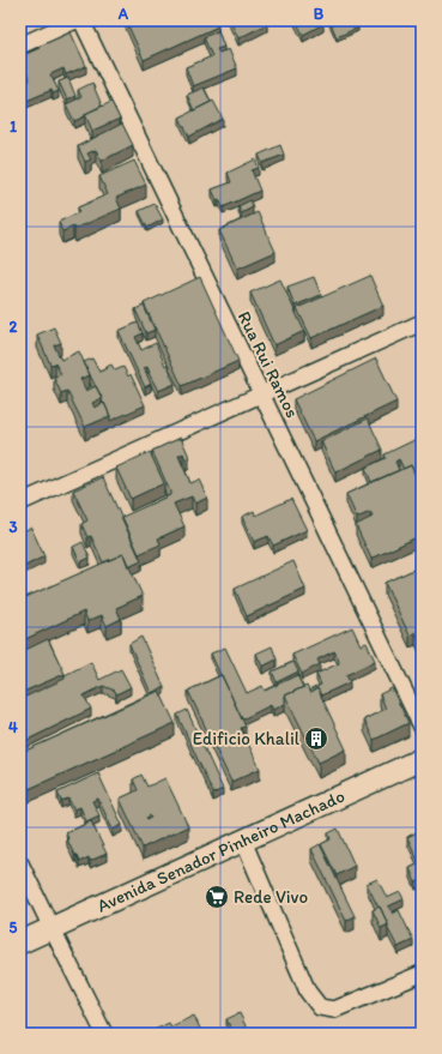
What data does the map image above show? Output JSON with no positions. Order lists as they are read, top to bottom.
{
  "streets": {
    "main road": ["Avenida Senador Pinheiro Machado"],
    "street": ["Rua Rui Ramos"]
  },
  "places": {
    "building": ["Edificio Khalil"],
    "supermarket": ["Rede Vivo"]
  },
  "grid": {
    "columns": ["A", "B"],
    "rows": [
      "1",
      "2",
      "3",
      "4",
      "5"
    ]
  }
}
